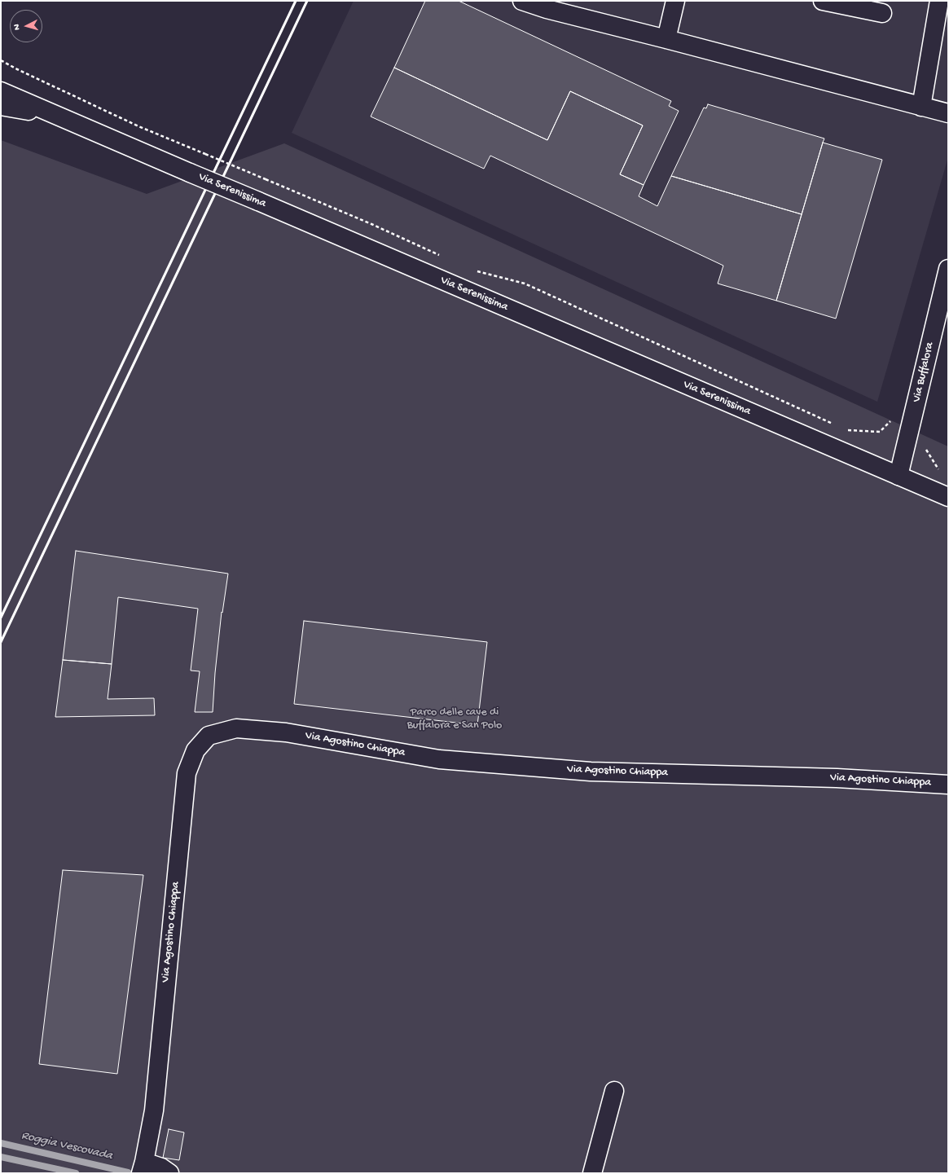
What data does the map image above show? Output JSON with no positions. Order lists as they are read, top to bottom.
{
  "streets": {
    "street": ["Via Serenissima", "Via Buffalora", "Via Agostino Chiappa"]
  },
  "crossings": [
    ["Via Serenissima", "Via Buffalora"]
  ],
  "water": ["Roggia Vescovada"],
  "parks": ["Parco delle cave di Buffalora e San Polo"],
  "north": "left"
}
